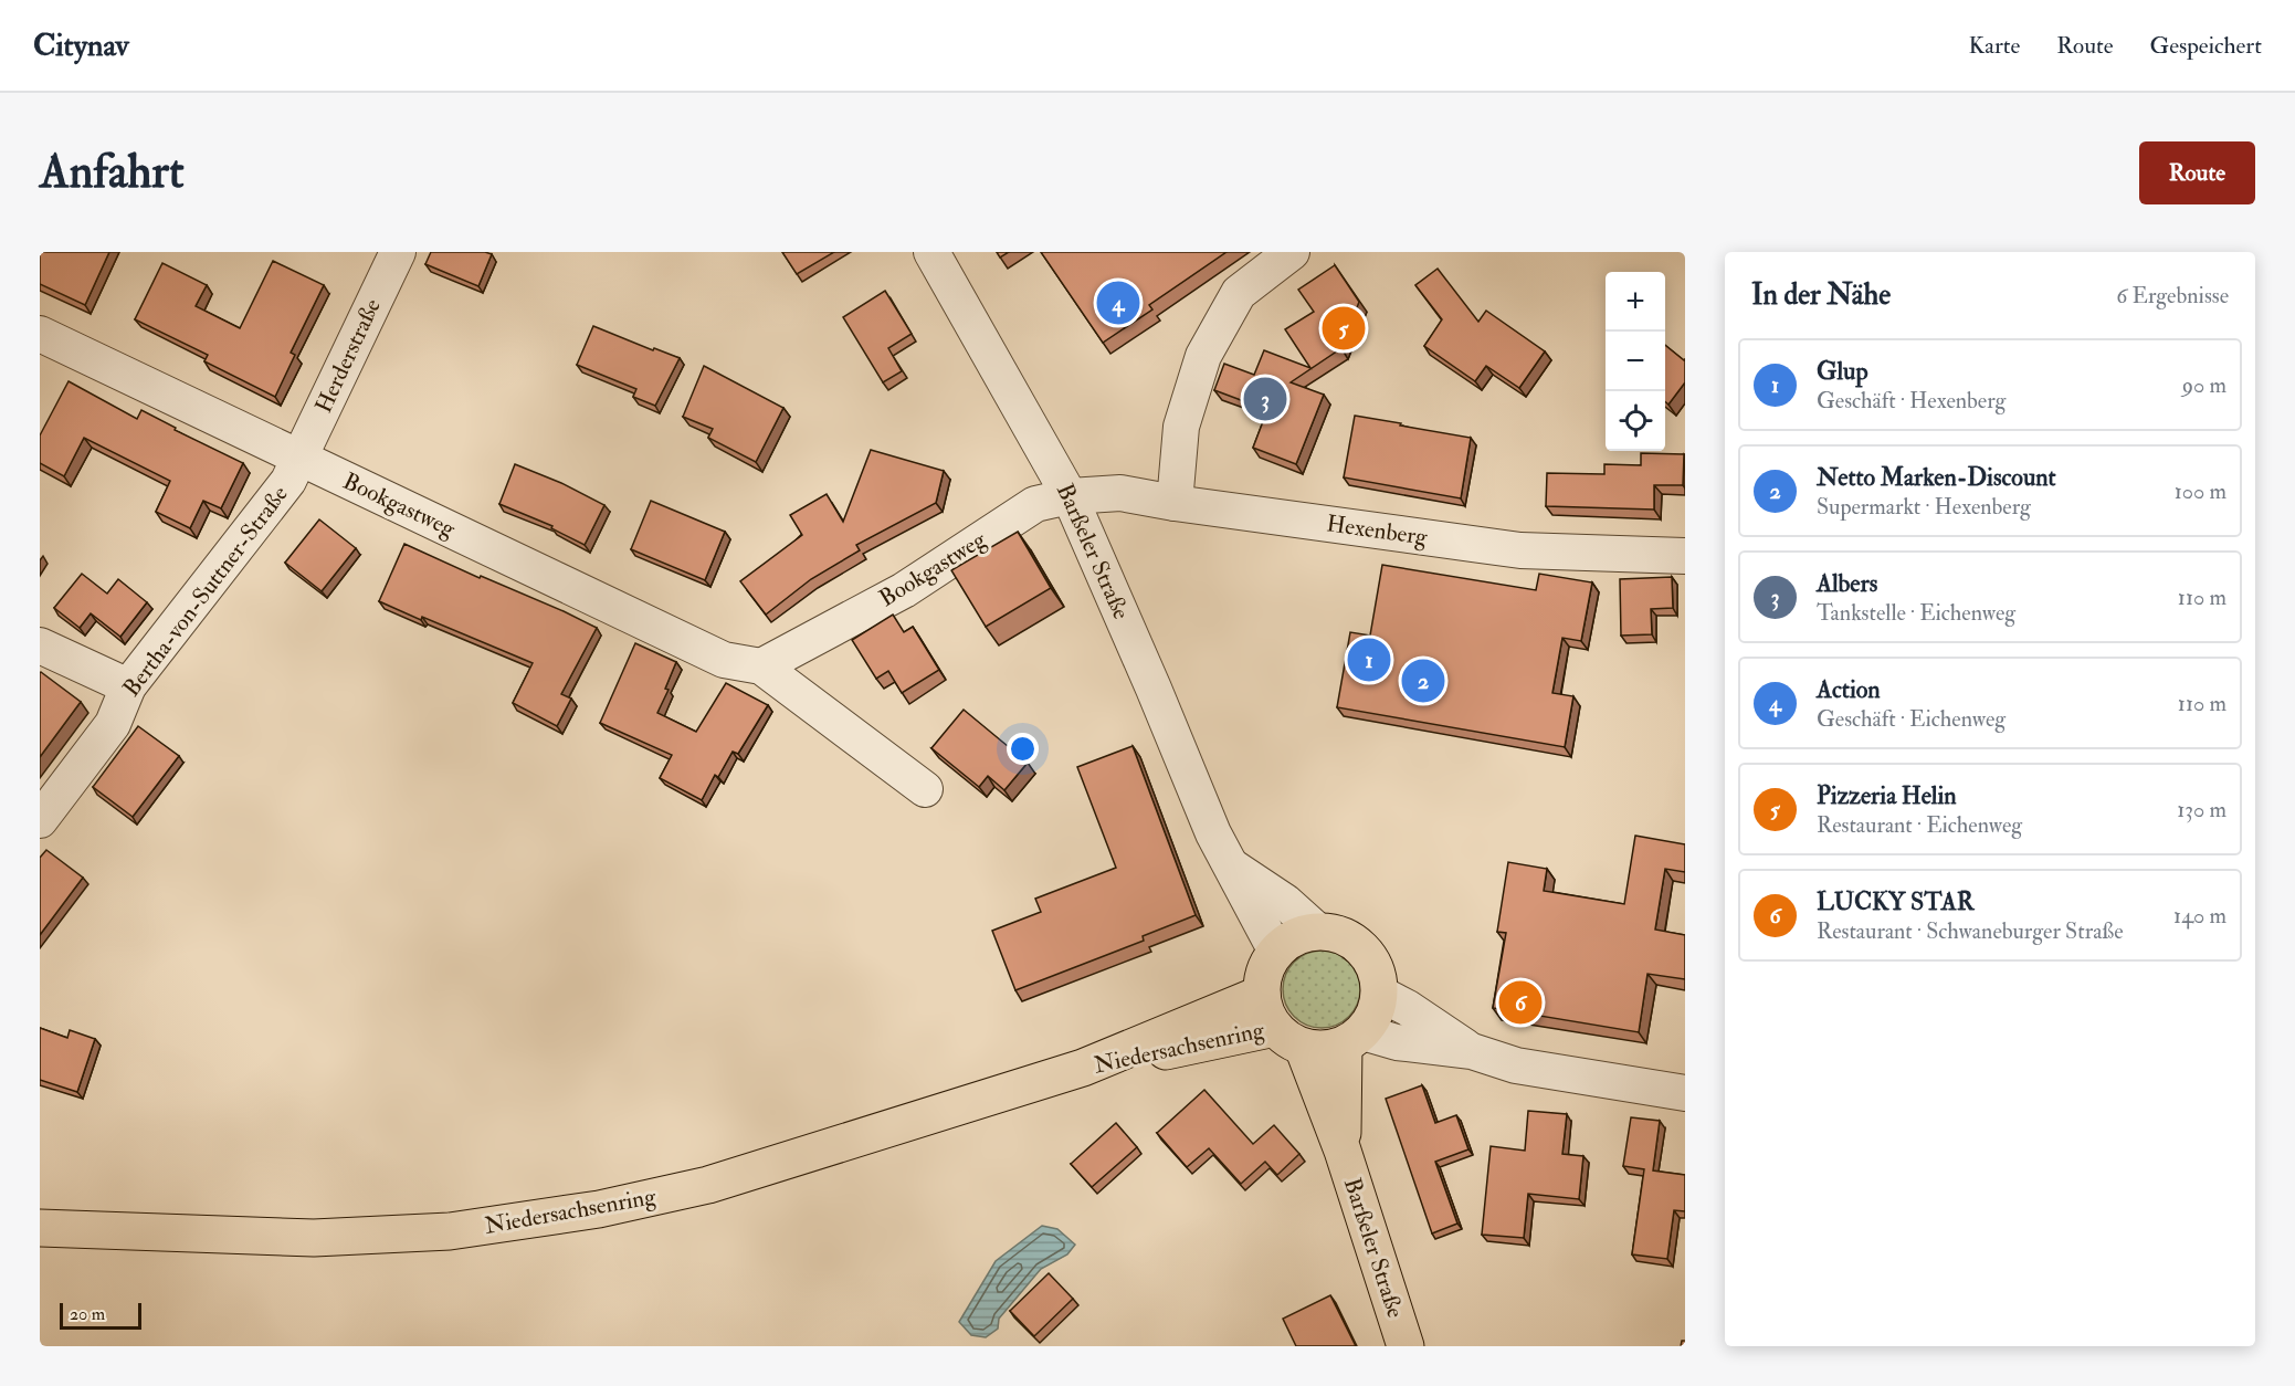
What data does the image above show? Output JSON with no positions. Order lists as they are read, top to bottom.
{
  "streets": {
    "main road": ["Barßeler Straße", "Niedersachsenring"],
    "street": [
      "Herderstraße",
      "Bookgastweg",
      "Hexenberg",
      "Bertha-von-Suttner-Straße"
    ]
  },
  "crossings": [
    ["Herderstraße", "Bookgastweg"],
    ["Herderstraße", "Bertha-von-Suttner-Straße"],
    ["Bookgastweg", "Hexenberg"],
    ["Bookgastweg", "Barßeler Straße"],
    ["Bookgastweg", "Bertha-von-Suttner-Straße"],
    ["Hexenberg", "Barßeler Straße"],
    ["Barßeler Straße", "Niedersachsenring"]
  ],
  "scale_bar": "20 m",
  "page": {
    "header": "Citynav",
    "nav": ["Karte", "Route", "Gespeichert"],
    "buttons": "Route",
    "title": "Anfahrt",
    "heading": ["In der Nähe", "6 Ergebnisse"],
    "map_buttons": ["+", "−"],
    "pins": [
      "4",
      "5",
      "3",
      "1",
      "2",
      "6"
    ],
    "list": [
      {
        "mark": "1",
        "name": "Glup",
        "note": "Geschäft · Hexenberg",
        "value": "90 m"
      },
      {
        "mark": "2",
        "name": "Netto Marken-Discount",
        "note": "Supermarkt · Hexenberg",
        "value": "100 m"
      },
      {
        "mark": "3",
        "name": "Albers",
        "note": "Tankstelle · Eichenweg",
        "value": "110 m"
      },
      {
        "mark": "4",
        "name": "Action",
        "note": "Geschäft · Eichenweg",
        "value": "110 m"
      },
      {
        "mark": "5",
        "name": "Pizzeria Helin",
        "note": "Restaurant · Eichenweg",
        "value": "130 m"
      },
      {
        "mark": "6",
        "name": "LUCKY STAR",
        "note": "Restaurant · Schwaneburger Straße",
        "value": "140 m"
      }
    ],
    "scale": "20 m"
  }
}
